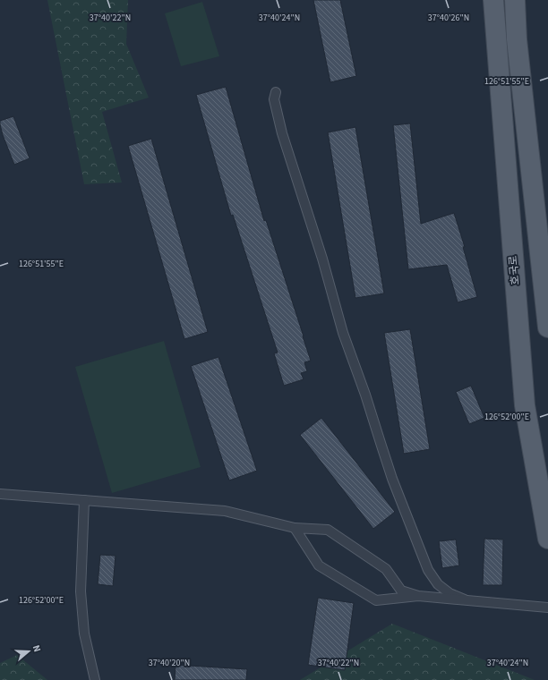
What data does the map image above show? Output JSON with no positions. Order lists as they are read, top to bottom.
{
  "streets": {
    "main road": ["호국로"]
  },
  "north": "right",
  "coordinates": [
    "37°40'22\"N",
    "37°40'24\"N",
    "37°40'26\"N",
    "126°51'55\"E",
    "126°52'00\"E",
    "37°40'20\"N"
  ]
}
